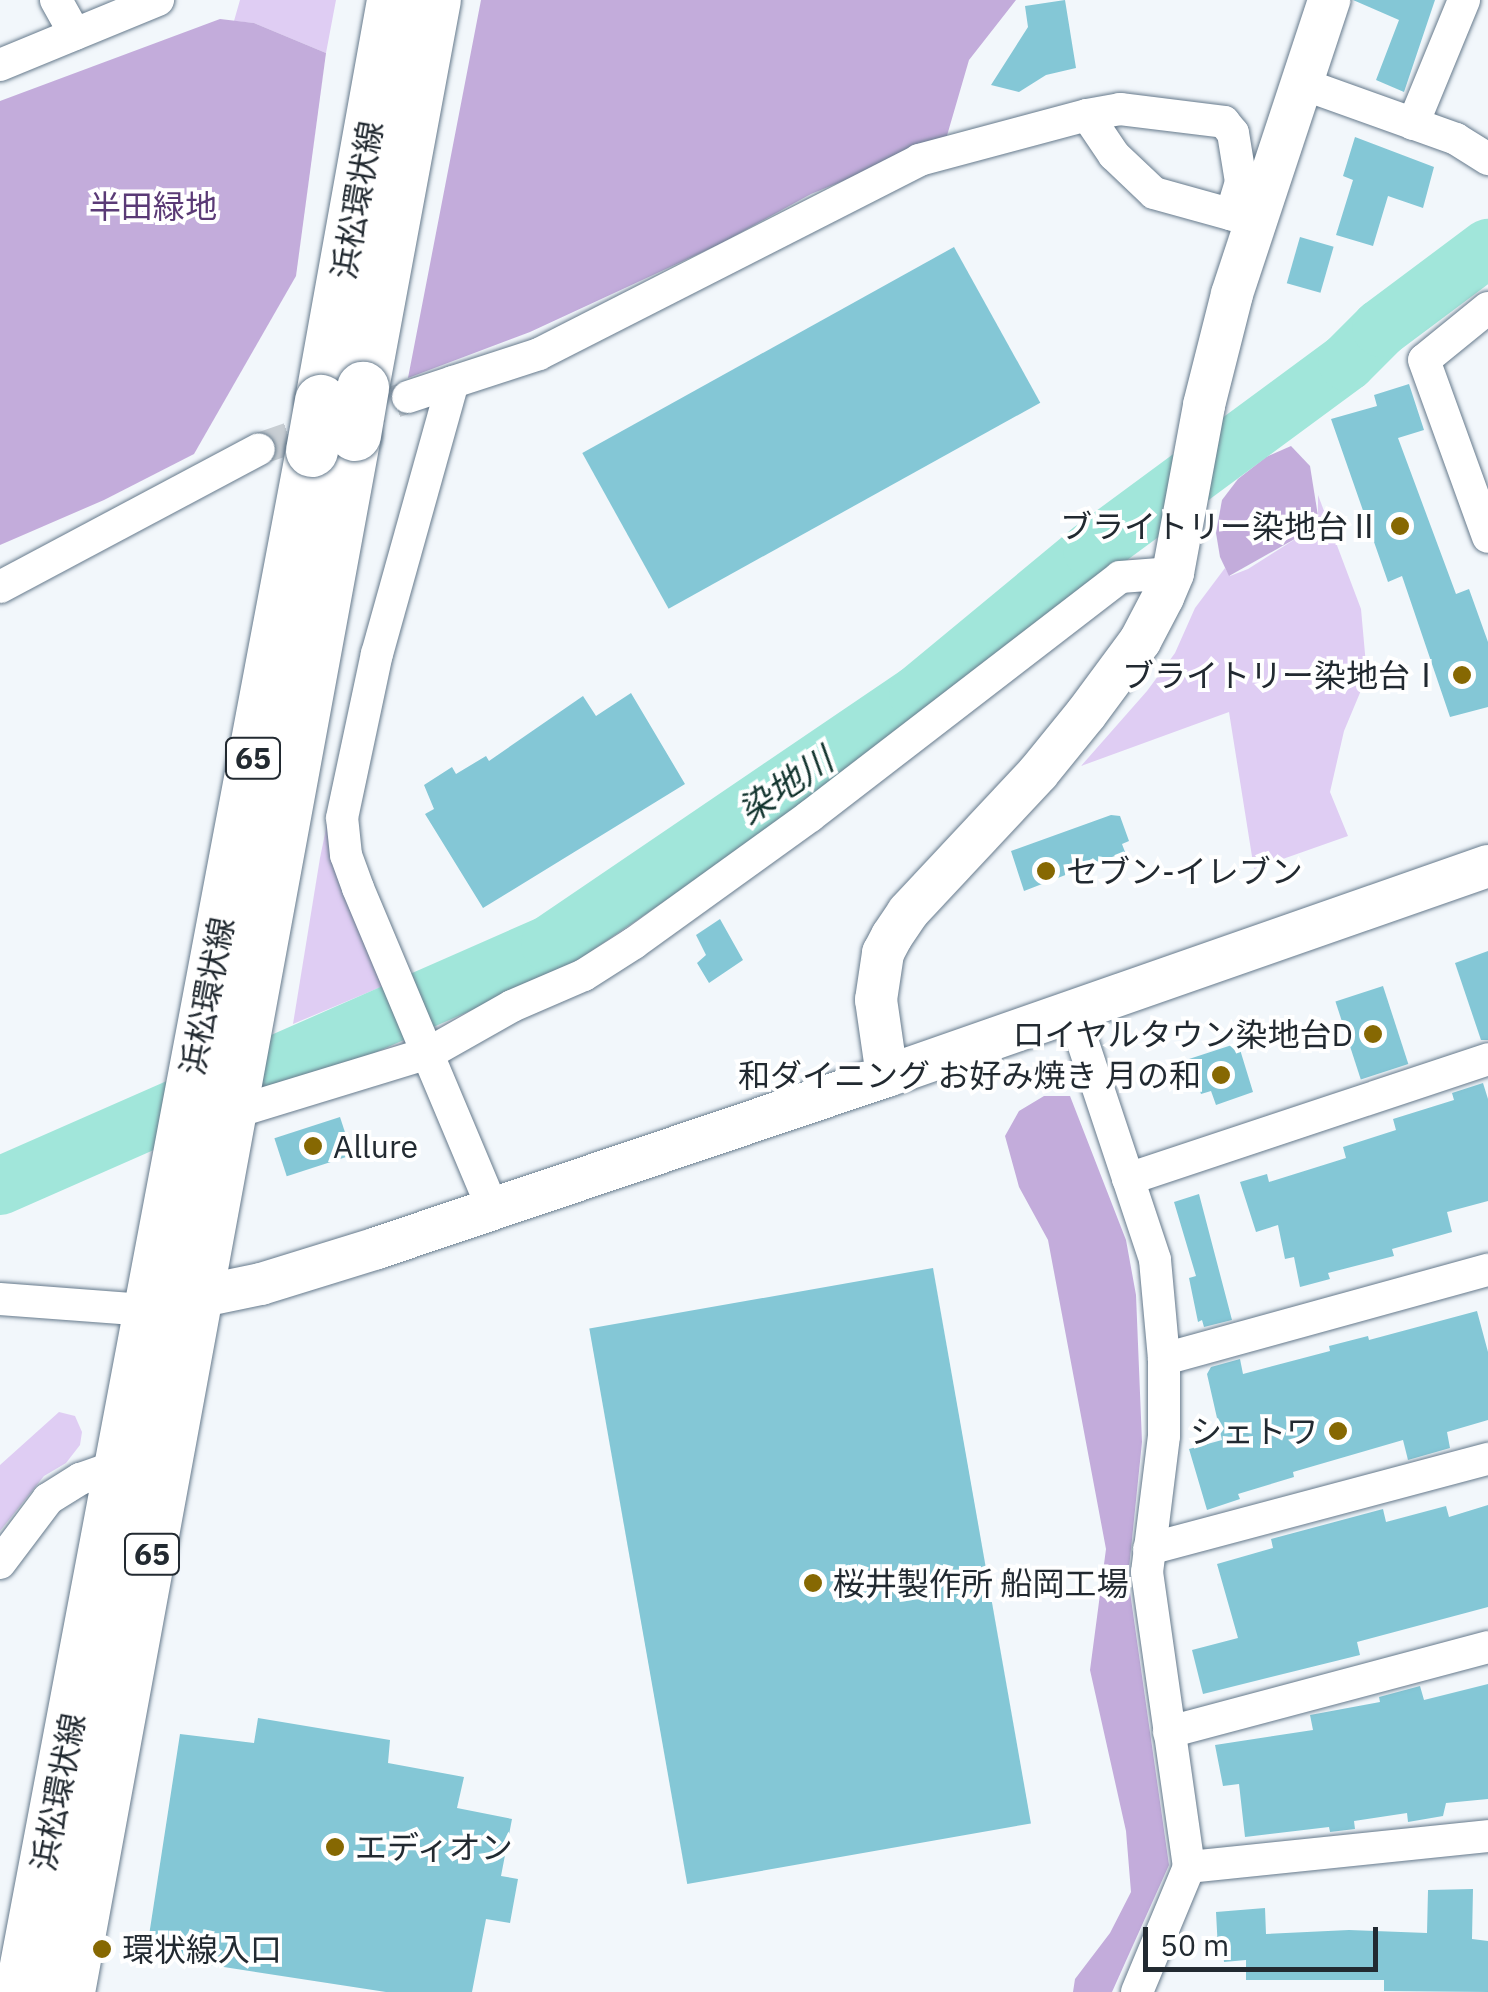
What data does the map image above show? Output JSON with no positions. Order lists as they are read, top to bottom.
{
  "streets": {
    "main road": ["浜松環状線", "65"]
  },
  "water": ["染地川"],
  "parks": ["半田緑地"],
  "places": [
    "ブライトリー染地台Ⅱ",
    "ブライトリー染地台Ⅰ",
    "セブン-イレブン",
    "ロイヤルタウン染地台D",
    "和ダイニング お好み焼き 月の和",
    "Allure",
    "シェトワ",
    "桜井製作所 船岡工場",
    "エディオン",
    "環状線入口"
  ],
  "scale_bar": "50 m"
}
